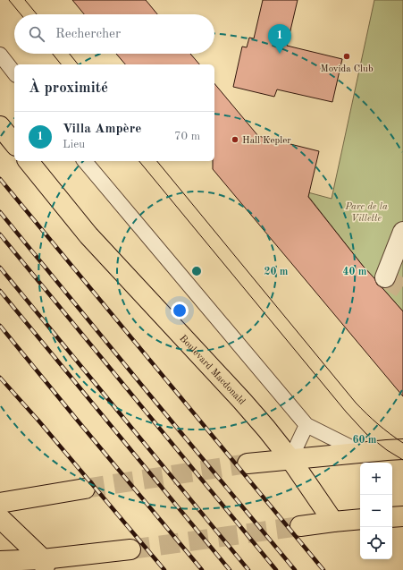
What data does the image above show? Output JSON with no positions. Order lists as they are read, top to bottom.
{
  "streets": {
    "main road": ["Boulevard Macdonald"]
  },
  "parks": ["Parc de la Villette"],
  "places": ["Movida Club", "Hall Kepler"],
  "page": {
    "search": "Rechercher",
    "pins": "1",
    "heading": "À proximité",
    "list": [
      {
        "mark": "1",
        "name": "Villa Ampère",
        "note": "Lieu",
        "value": "70 m"
      }
    ],
    "map_buttons": ["+", "−"]
  },
  "rings": ["20 m", "40 m", "60 m"]
}
